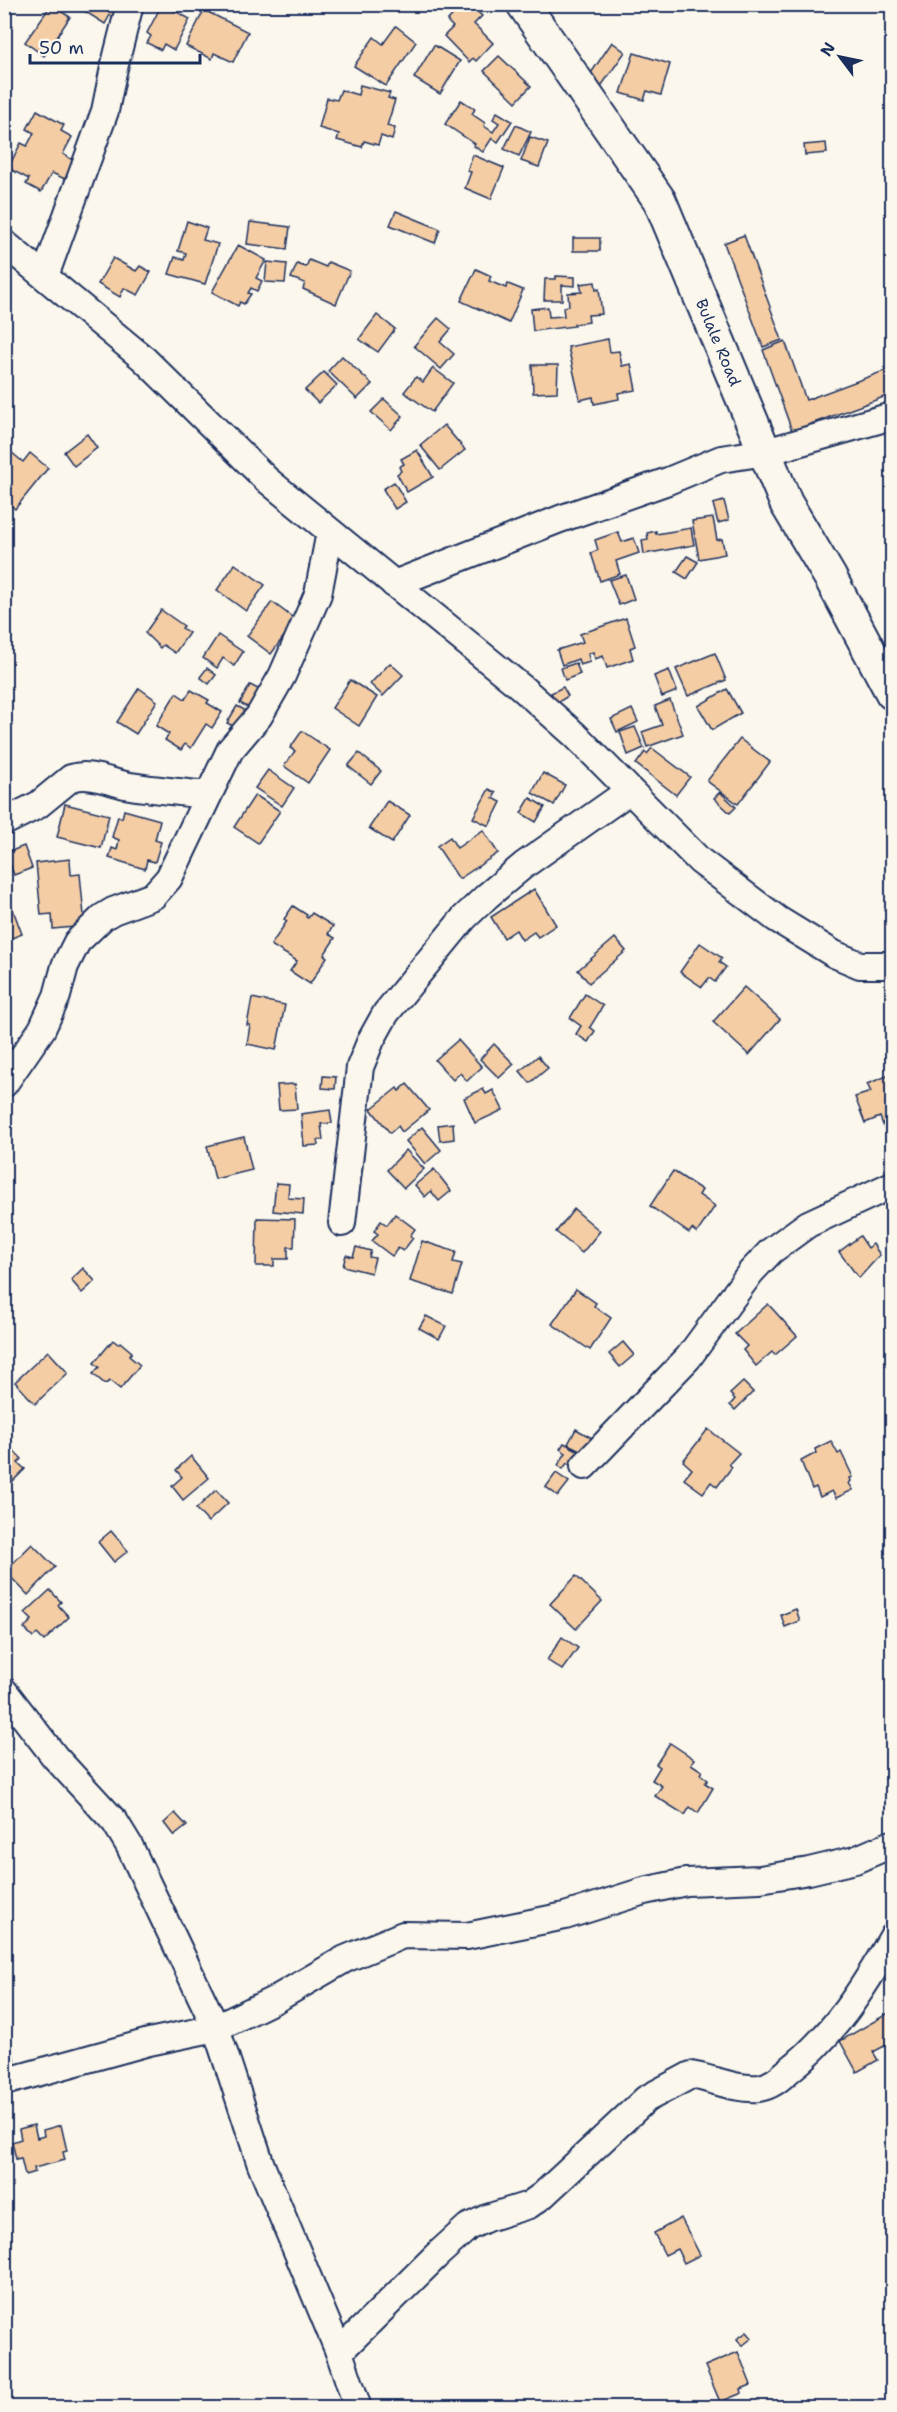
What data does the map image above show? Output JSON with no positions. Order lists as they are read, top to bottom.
{
  "streets": {
    "street": ["Bulale Road"]
  },
  "scale_bar": "50 m",
  "north": "top left"
}
